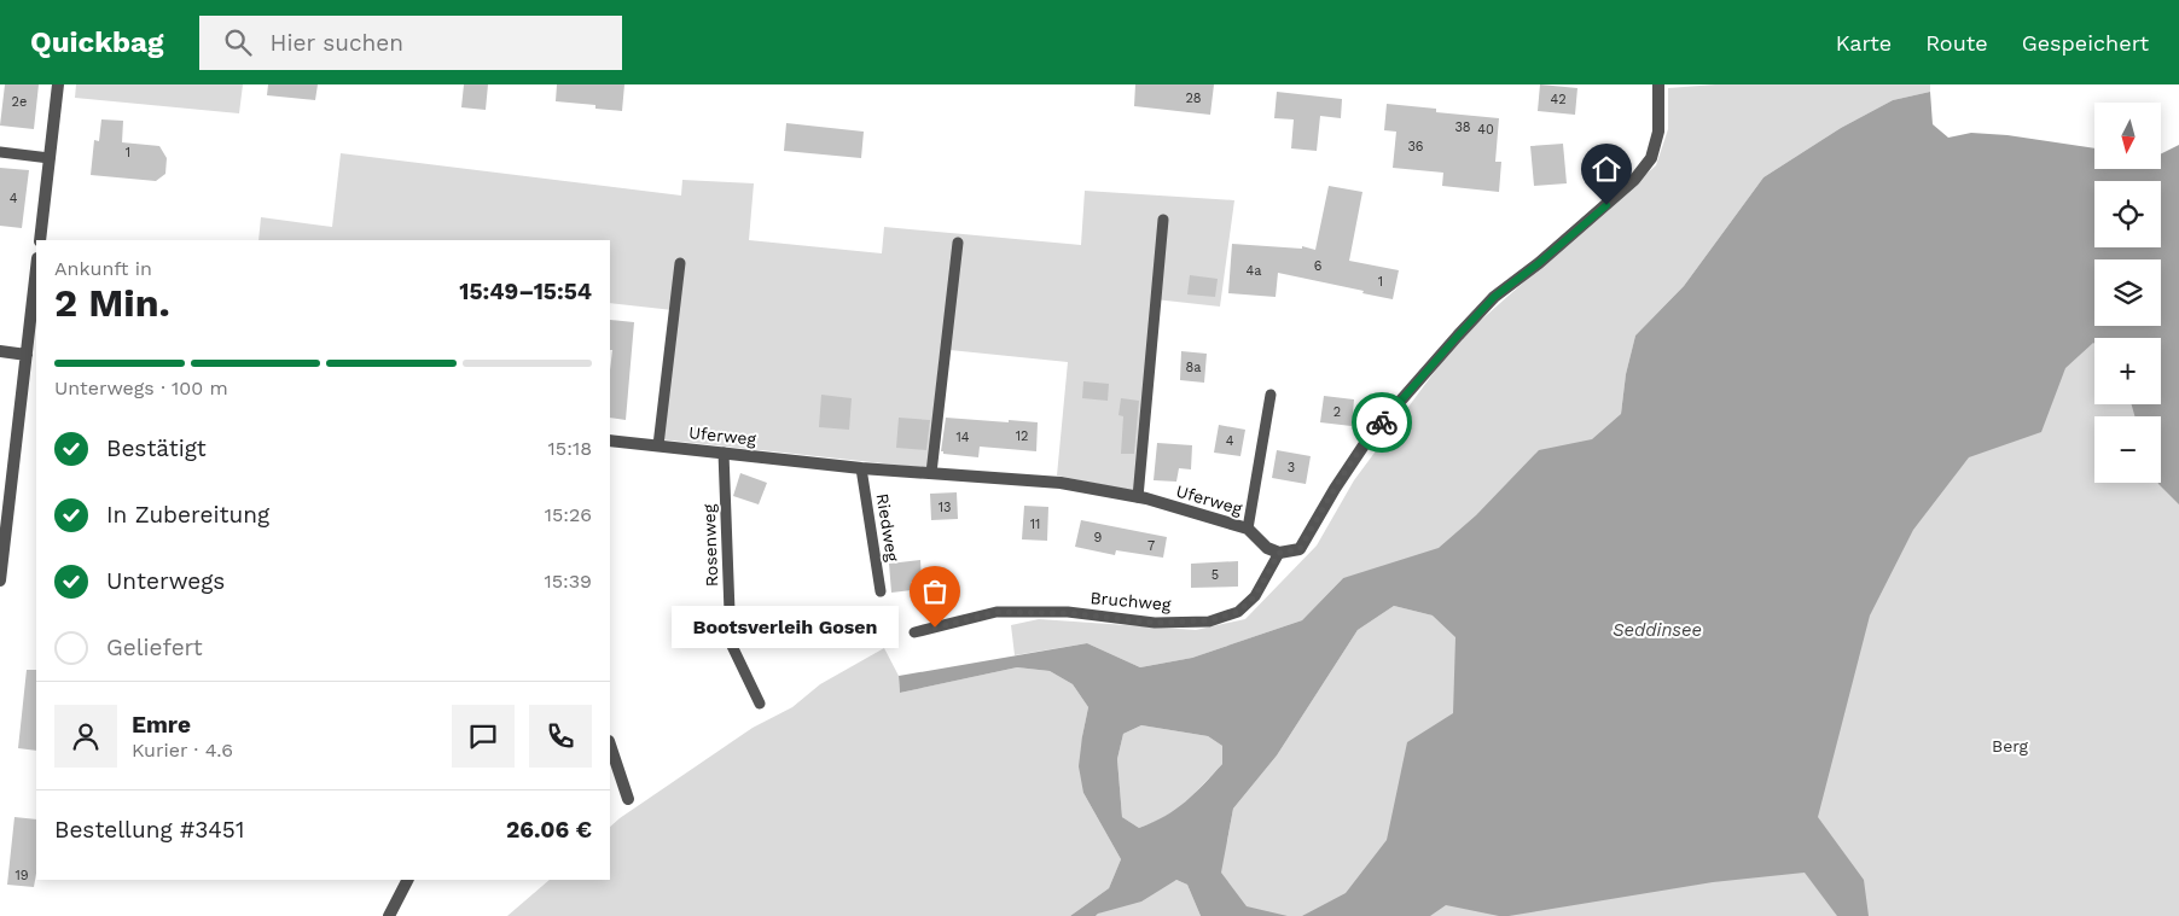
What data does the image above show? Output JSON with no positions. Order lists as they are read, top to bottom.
{
  "streets": {
    "street": ["Uferweg"],
    "lane": ["Riedweg", "Rosenweg", "Bruchweg"]
  },
  "crossings": [
    ["Uferweg", "Riedweg"],
    ["Uferweg", "Rosenweg"],
    ["Uferweg", "Bruchweg"]
  ],
  "water": ["Seddinsee"],
  "parks": ["Berg"],
  "places": ["Bootsverleih Gosen"],
  "house_numbers": [
    "28",
    "42",
    "2e",
    "38",
    "40",
    "36",
    "1",
    "4",
    "6",
    "4a",
    "1",
    "8a",
    "2",
    "12",
    "14",
    "4",
    "3",
    "13",
    "11",
    "9",
    "7",
    "5",
    "19"
  ],
  "north": "bottom",
  "page": {
    "header": "Quickbag",
    "search": "Hier suchen",
    "nav": ["Karte", "Route", "Gespeichert"],
    "map_buttons": ["+", "−"],
    "heading": ["2 Min.", "Ankunft in", "15:49–15:54"],
    "panel": [
      "Emre",
      "Kurier · 4.6",
      "Bestellung #3451",
      "26.06 €"
    ],
    "bar": "Unterwegs · 100 m",
    "list": [
      ["Bestätigt", "15:18"],
      ["In Zubereitung", "15:26"],
      ["Unterwegs", "15:39"],
      "Geliefert"
    ],
    "bubble": "Bootsverleih Gosen"
  }
}
